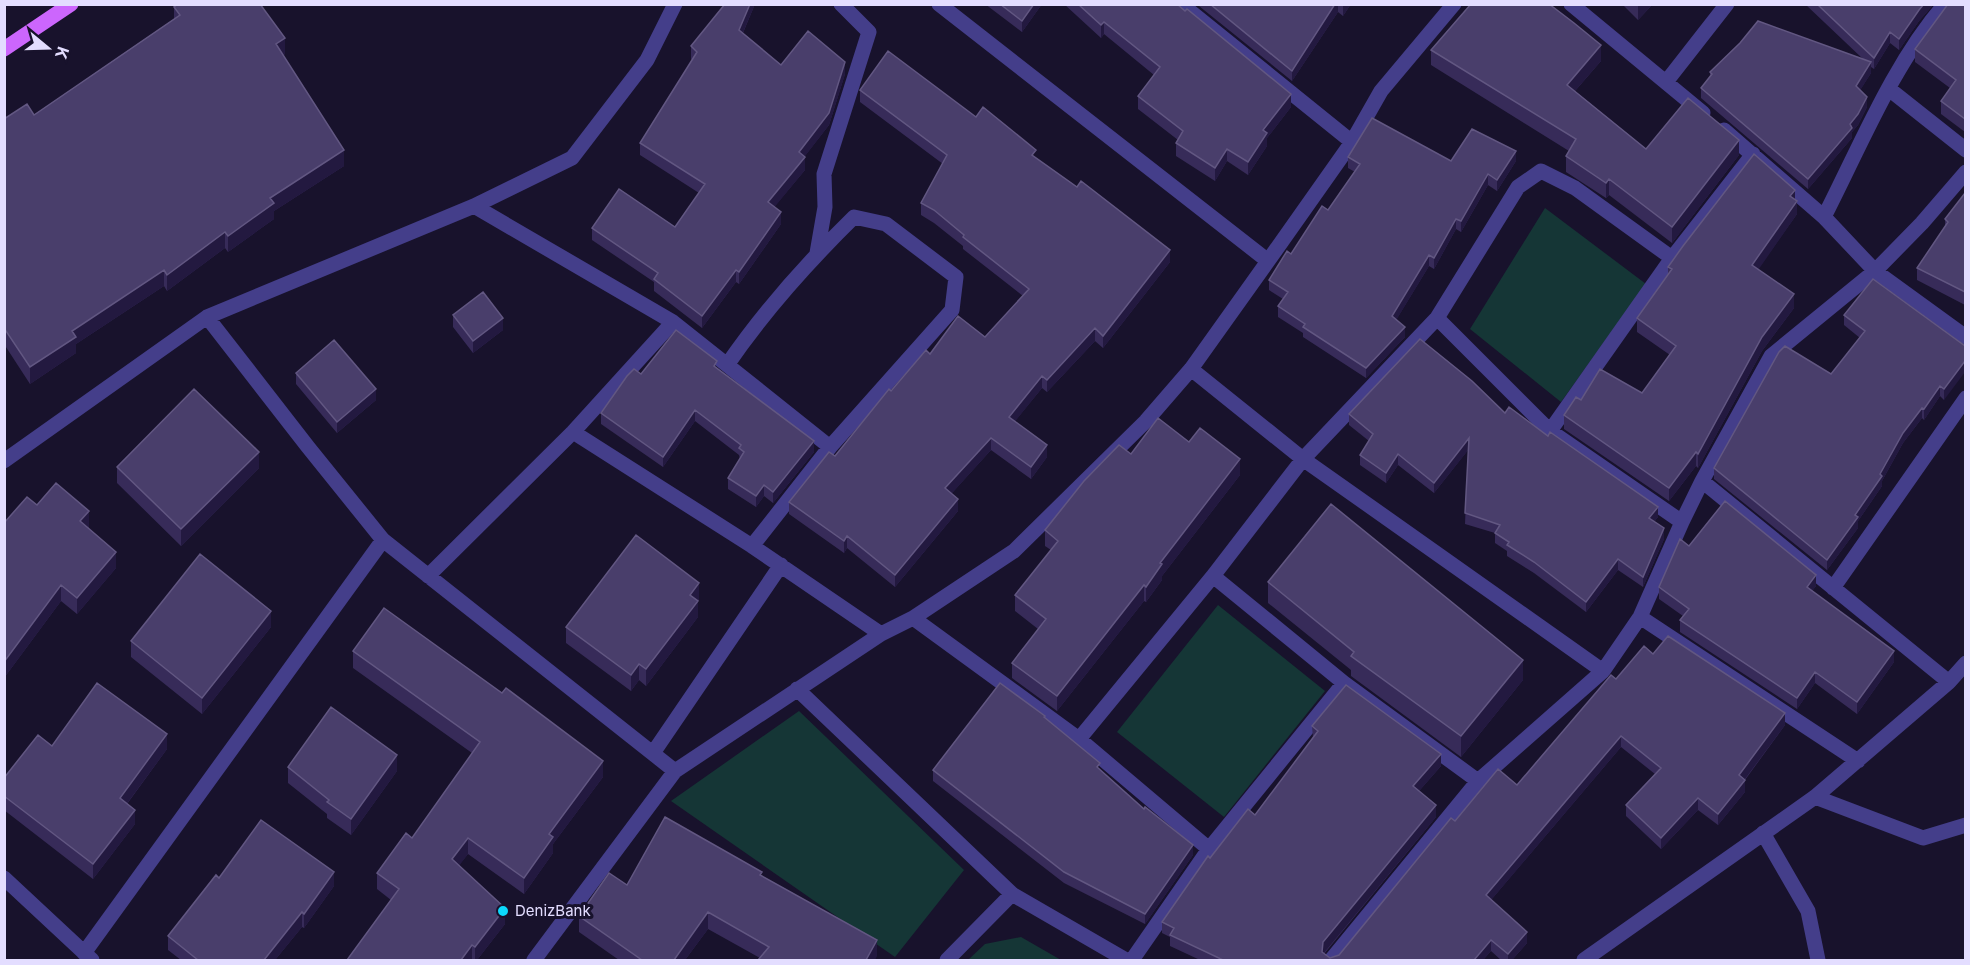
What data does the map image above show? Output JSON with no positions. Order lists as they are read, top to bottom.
{
  "places": ["DenizBank"],
  "north": "right"
}
